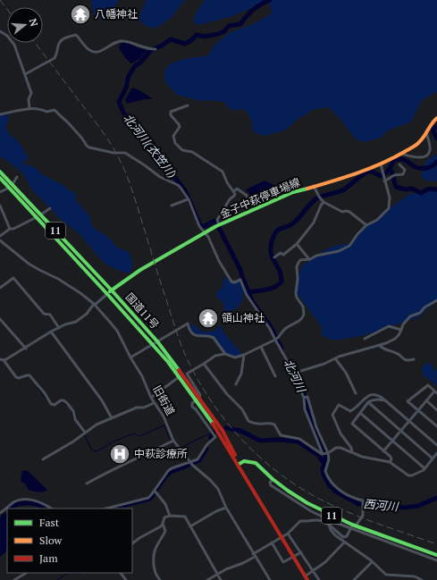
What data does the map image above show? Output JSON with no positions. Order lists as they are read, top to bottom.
{
  "streets": {
    "main road": ["金子中萩停車場線", "11", "国道11号"],
    "street": ["旧街道"]
  },
  "crossings": [
    ["金子中萩停車場線", "国道11号"],
    ["11", "国道11号"]
  ],
  "water": ["北河川(衣笠川)", "北河川", "西河川"],
  "places": {
    "temple": ["八幡神社", "領山神社"],
    "hospital": ["中萩診療所"]
  },
  "legend": ["Fast", "Slow", "Jam"],
  "north": "right"
}
